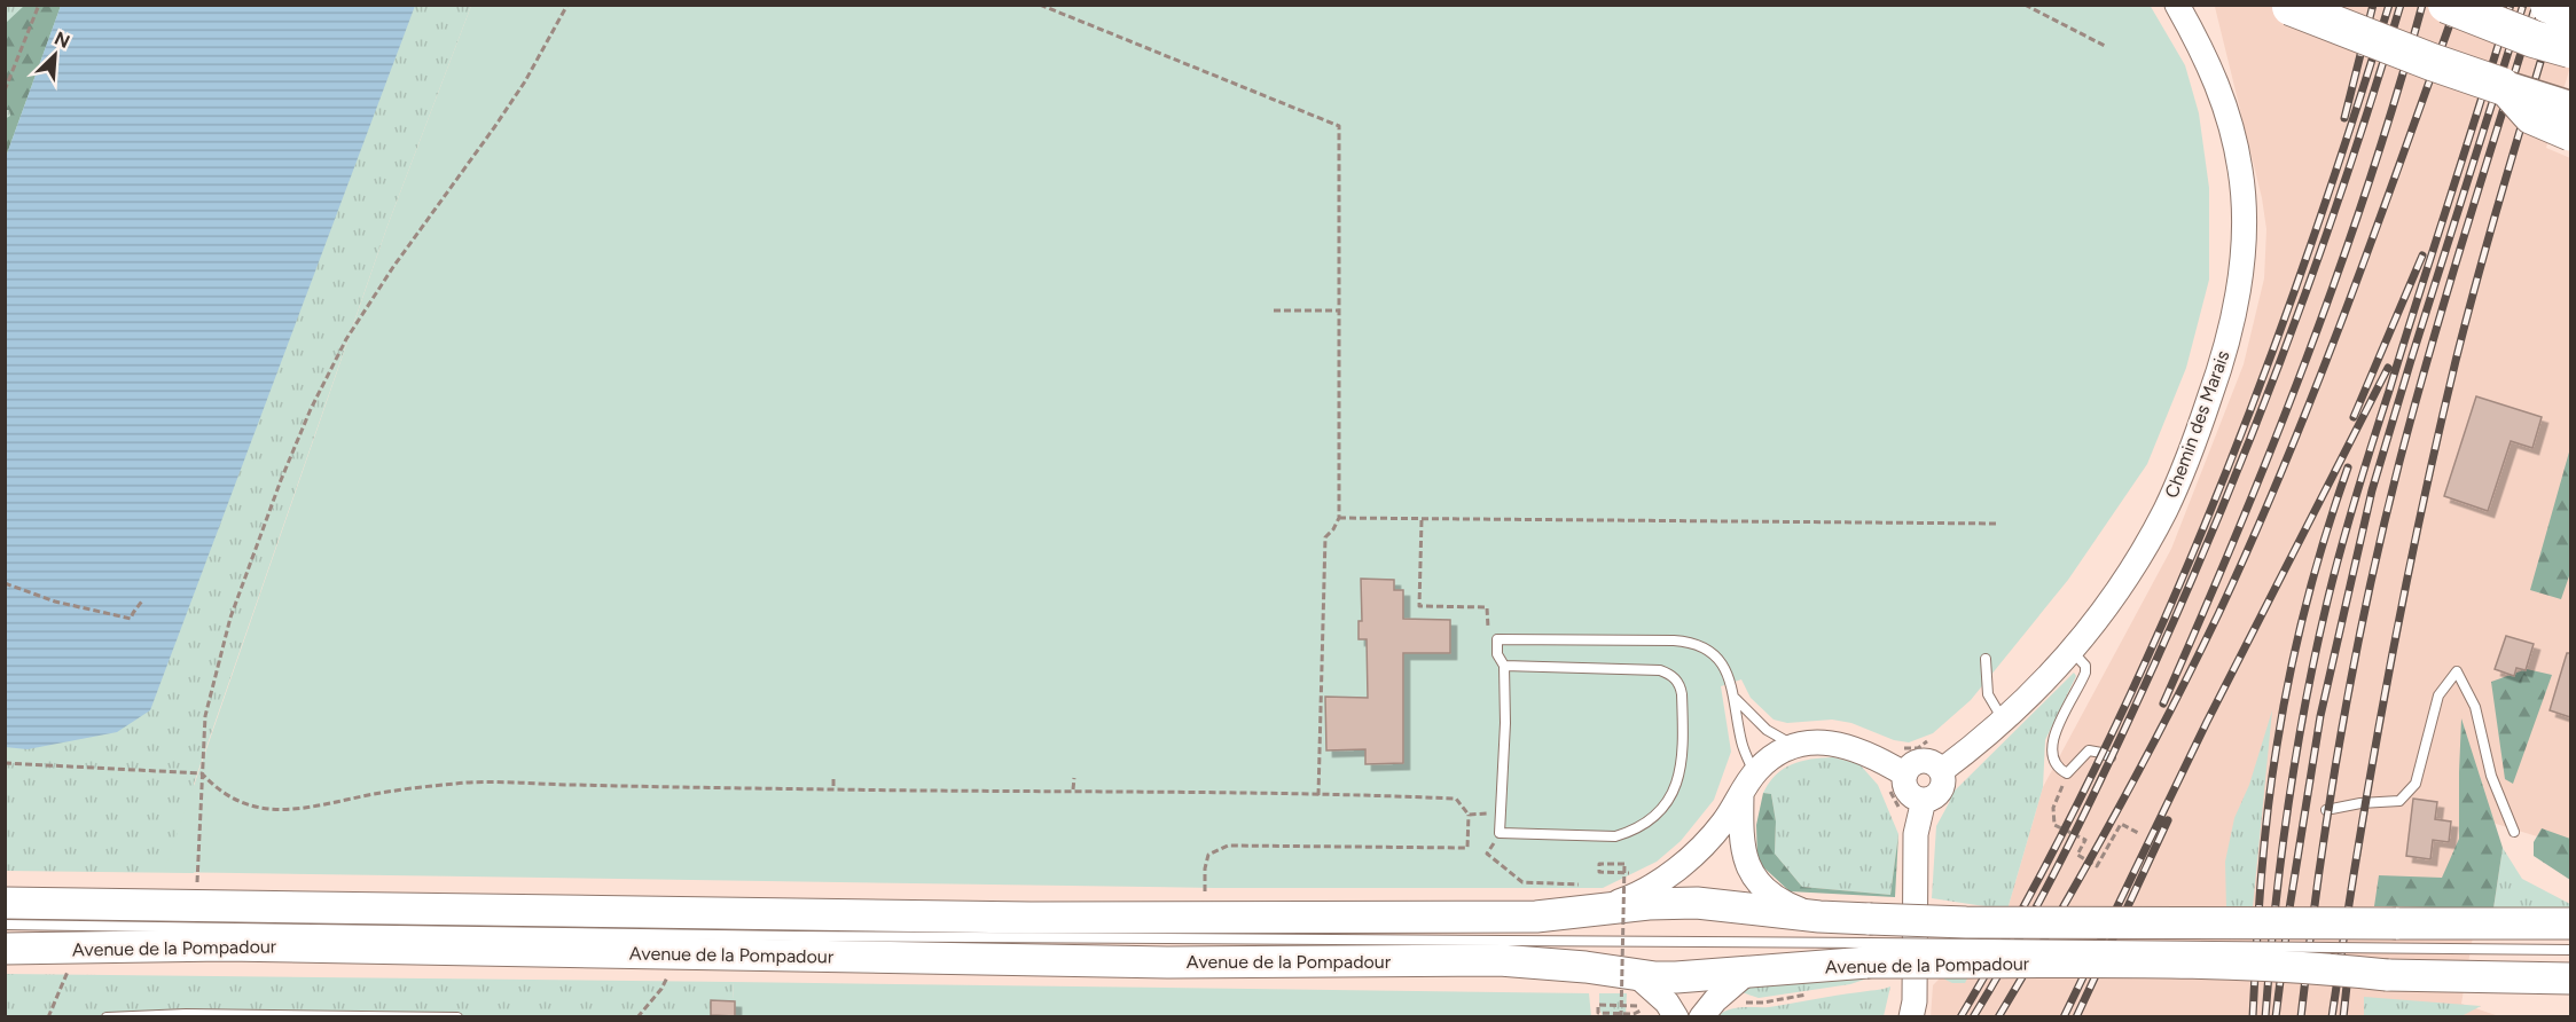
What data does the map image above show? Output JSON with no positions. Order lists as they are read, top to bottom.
{
  "streets": {
    "main road": ["Avenue de la Pompadour"],
    "street": ["Chemin des Marais"]
  },
  "north": "top right"
}
